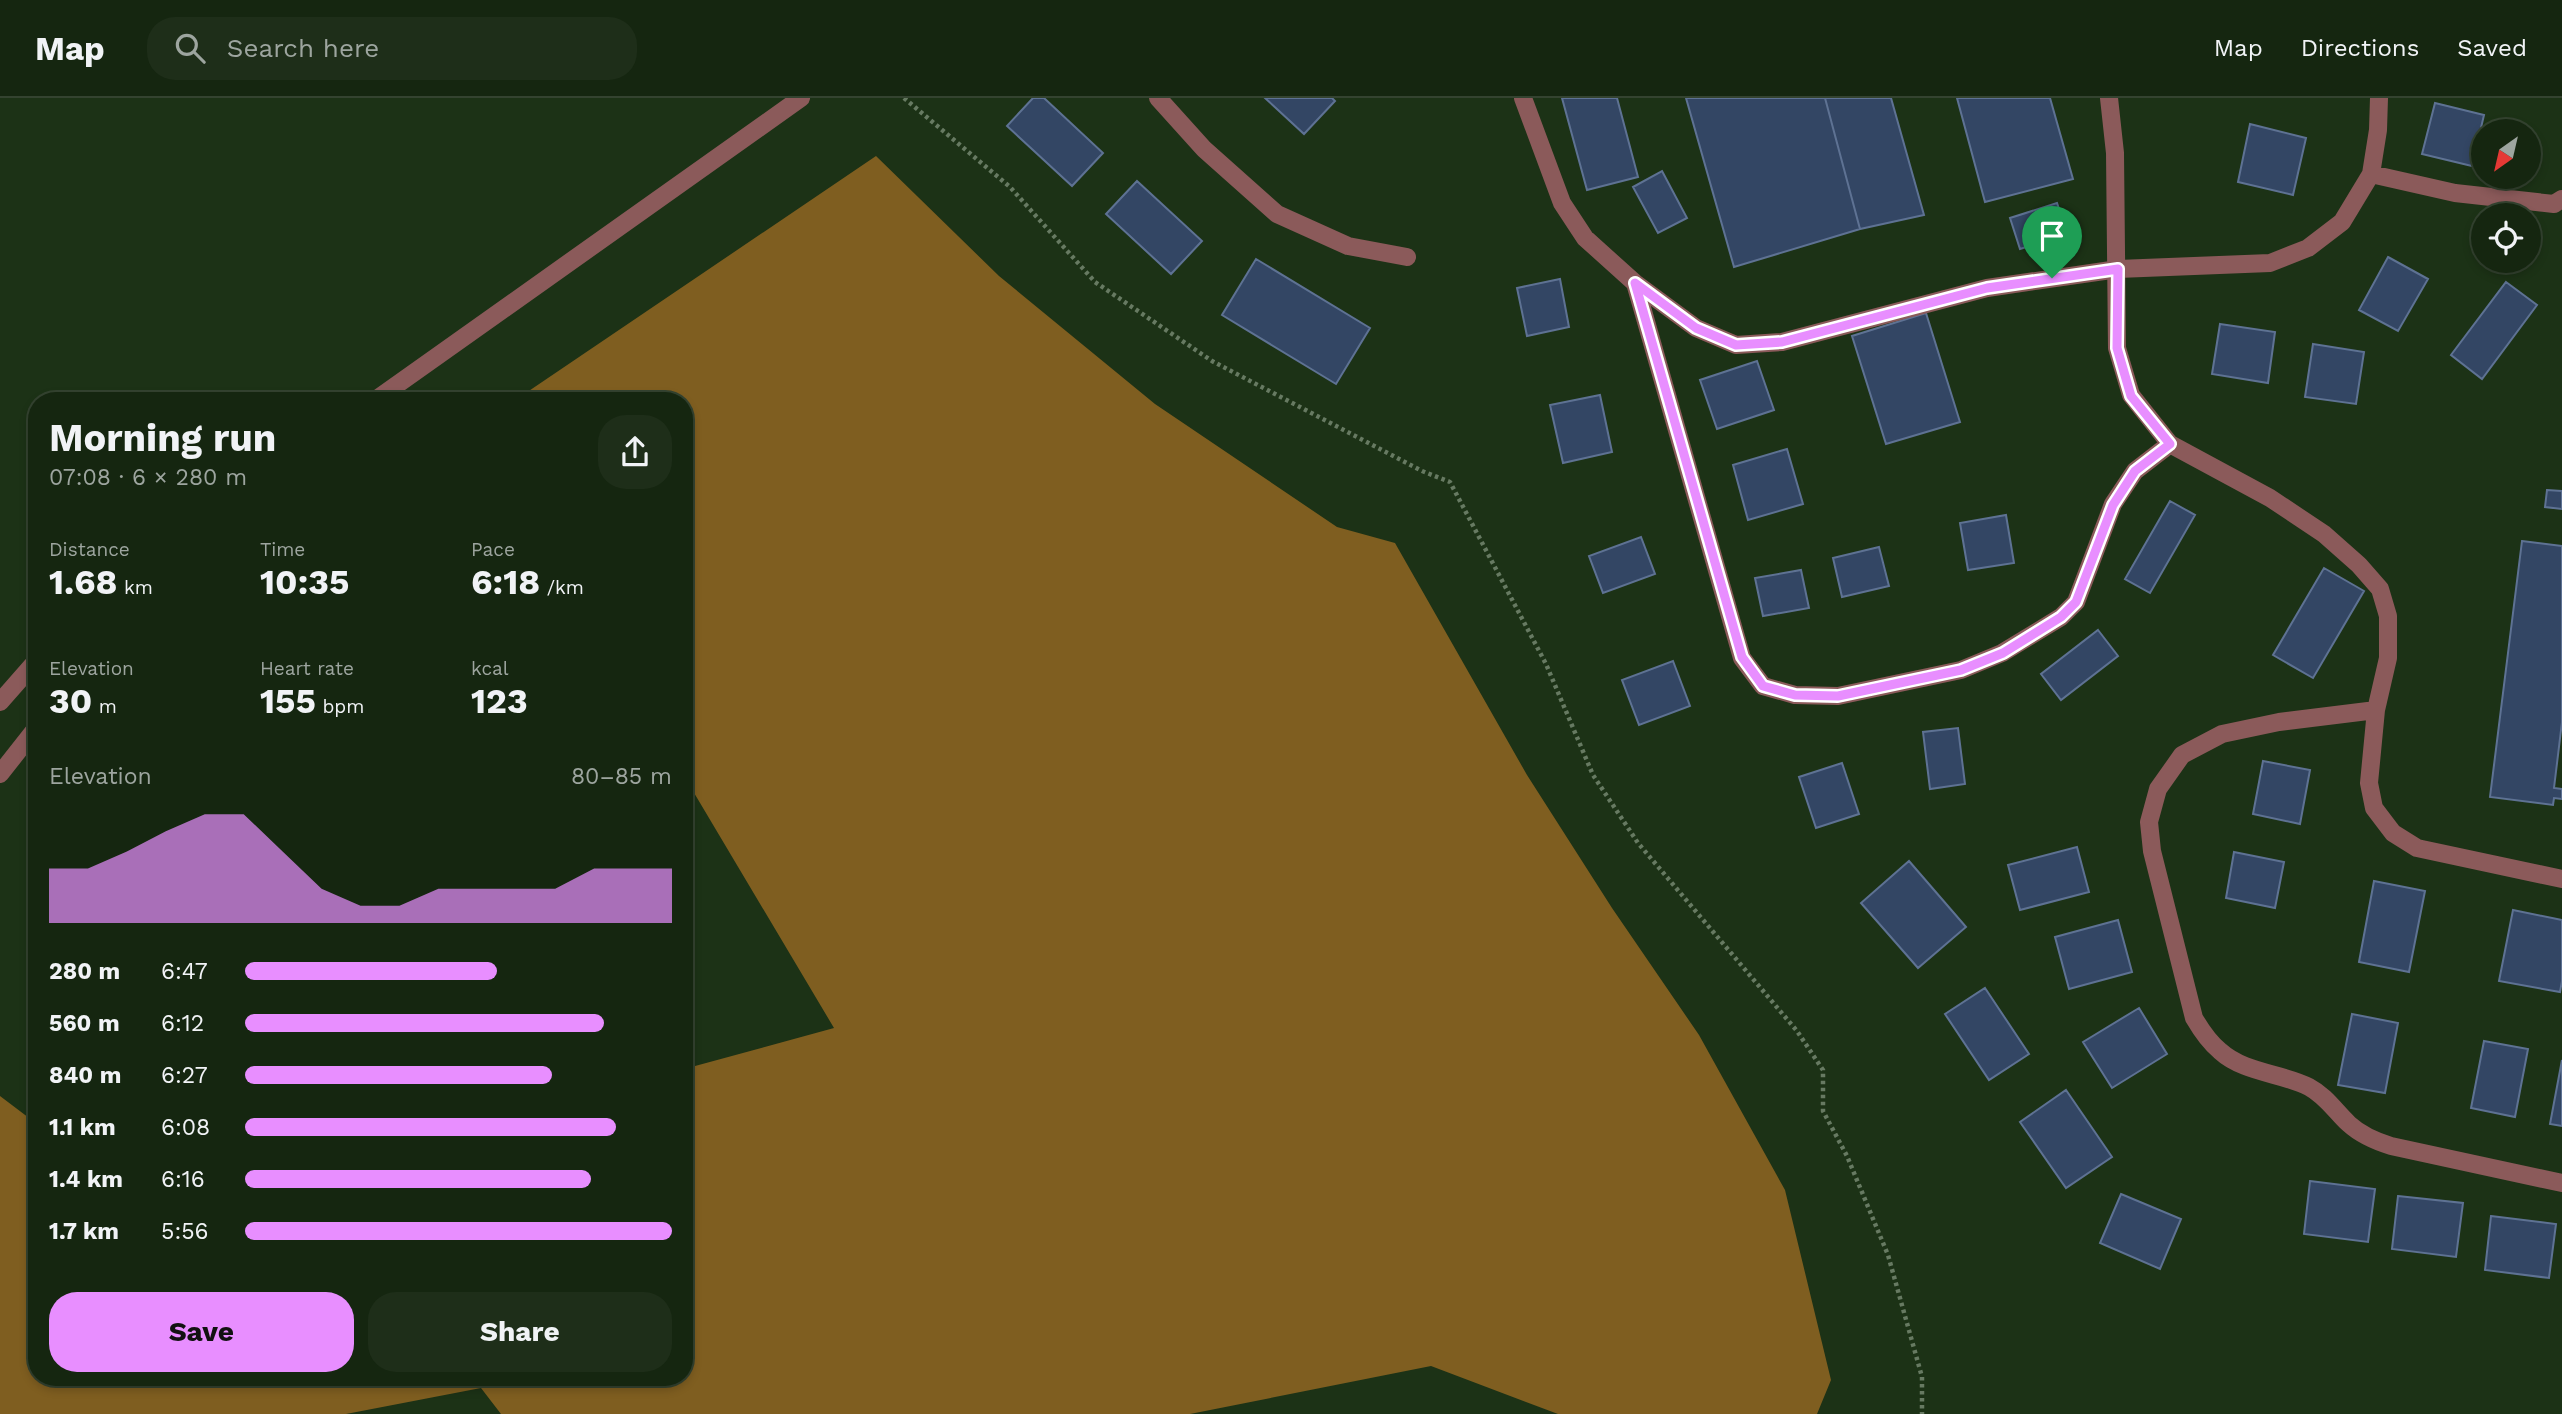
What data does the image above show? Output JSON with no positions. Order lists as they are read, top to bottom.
{
  "north": "bottom left",
  "page": {
    "header": "Map",
    "search": "Search here",
    "nav": ["Map", "Directions", "Saved"],
    "heading": ["Morning run", "07:08 · 6 × 280 m"],
    "stats": [
      ["Distance", "1.68 km"],
      ["Time", "10:35"],
      ["Pace", "6:18 /km"],
      ["Elevation", "30 m"],
      ["Heart rate", "155 bpm"],
      ["kcal", "123"]
    ],
    "chart": ["Elevation", "80–85 m"],
    "list": [
      {
        "name": "280 m",
        "note": "6:47"
      },
      {
        "name": "560 m",
        "note": "6:12"
      },
      {
        "name": "840 m",
        "note": "6:27"
      },
      {
        "name": "1.1 km",
        "note": "6:08"
      },
      {
        "name": "1.4 km",
        "note": "6:16"
      },
      {
        "name": "1.7 km",
        "note": "5:56"
      }
    ],
    "buttons": ["Save", "Share"]
  }
}
